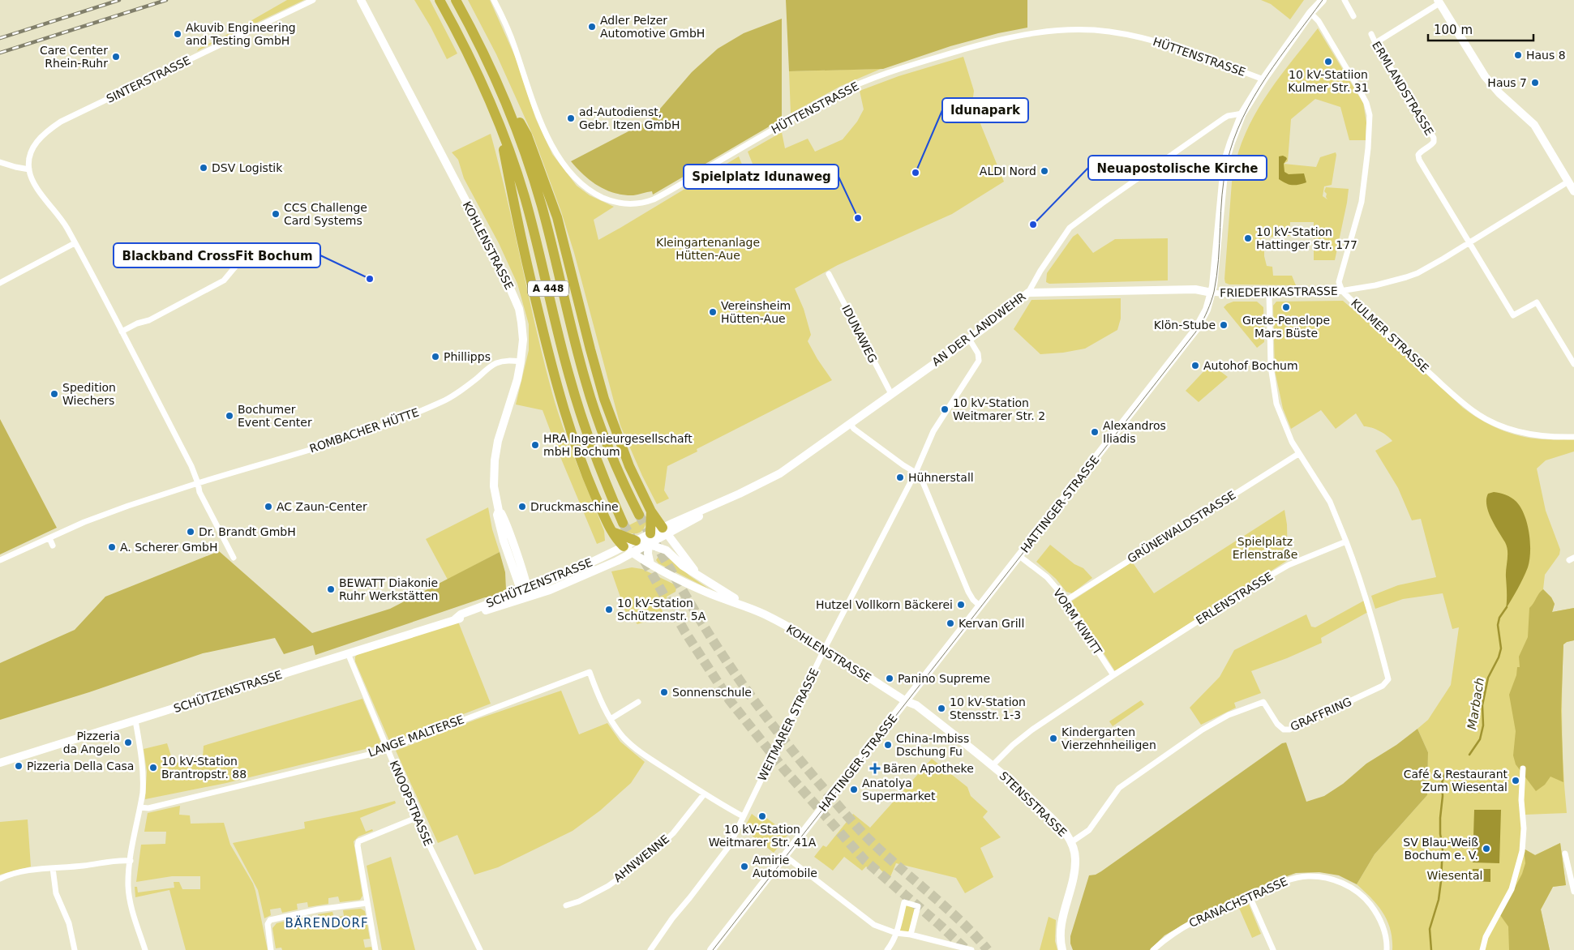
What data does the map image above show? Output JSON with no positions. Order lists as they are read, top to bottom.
{
  "streets": {
    "highway": ["A 448"],
    "street": [
      "HÜTTENSTRASSE",
      "SINTERSTRASSE",
      "ERMLANDSTRASSE",
      "KOHLENSTRASSE",
      "FRIEDERIKASTRASSE",
      "AN DER LANDWEHR",
      "IDUNAWEG",
      "KULMER STRASSE",
      "ROMBACHER HÜTTE",
      "HATTINGER STRASSE",
      "GRÜNEWALDSTRASSE",
      "SCHÜTZENSTRASSE",
      "ERLENSTRASSE",
      "VORM KIWITT",
      "GRAFFRING",
      "WEITMARER STRASSE",
      "LANGE MALTERSE",
      "KNOOPSTRASSE",
      "STENSSTRASSE",
      "AHNWENNE",
      "CRANACHSTRASSE"
    ]
  },
  "crossings": [
    ["HÜTTENSTRASSE", "HATTINGER STRASSE"],
    ["ERMLANDSTRASSE", "FRIEDERIKASTRASSE"],
    ["KOHLENSTRASSE", "AN DER LANDWEHR"],
    ["KOHLENSTRASSE", "ROMBACHER HÜTTE"],
    ["KOHLENSTRASSE", "HATTINGER STRASSE"],
    ["KOHLENSTRASSE", "SCHÜTZENSTRASSE"],
    ["KOHLENSTRASSE", "WEITMARER STRASSE"],
    ["KOHLENSTRASSE", "STENSSTRASSE"],
    ["FRIEDERIKASTRASSE", "AN DER LANDWEHR"],
    ["FRIEDERIKASTRASSE", "KULMER STRASSE"],
    ["FRIEDERIKASTRASSE", "HATTINGER STRASSE"],
    ["AN DER LANDWEHR", "IDUNAWEG"],
    ["AN DER LANDWEHR", "HATTINGER STRASSE"],
    ["AN DER LANDWEHR", "SCHÜTZENSTRASSE"],
    ["AN DER LANDWEHR", "WEITMARER STRASSE"],
    ["KULMER STRASSE", "HATTINGER STRASSE"],
    ["HATTINGER STRASSE", "VORM KIWITT"],
    ["HATTINGER STRASSE", "STENSSTRASSE"],
    ["GRÜNEWALDSTRASSE", "VORM KIWITT"],
    ["SCHÜTZENSTRASSE", "KNOOPSTRASSE"],
    ["ERLENSTRASSE", "VORM KIWITT"],
    ["ERLENSTRASSE", "GRAFFRING"],
    ["ERLENSTRASSE", "STENSSTRASSE"],
    ["GRAFFRING", "STENSSTRASSE"],
    ["WEITMARER STRASSE", "LANGE MALTERSE"],
    ["LANGE MALTERSE", "KNOOPSTRASSE"],
    ["LANGE MALTERSE", "AHNWENNE"]
  ],
  "districts": ["BÄRENDORF"],
  "water": ["Marbach"],
  "parks": ["Kleingartenanlage Hütten-Aue", "Spielplatz Erlenstraße", "Wiesental"],
  "places": {
    "other": [
      "Adler Pelzer Automotive GmbH",
      "Akuvib Engineering and Testing GmbH",
      "Haus 8",
      "Care Center Rhein-Ruhr",
      "10 kV-Statiion Kulmer Str. 31",
      "Haus 7",
      "ad-Autodienst, Gebr. Itzen GmbH",
      "DSV Logistik",
      "ALDI Nord",
      "Idunapark",
      "CCS Challenge Card Systems",
      "Spielplatz Idunaweg",
      "Neuapostolische Kirche",
      "10 kV-Station Hattinger Str. 177",
      "Blackband CrossFit Bochum",
      "Grete-Penelope Mars Büste",
      "Vereinsheim Hütten-Aue",
      "Klön-Stube",
      "Phillipps",
      "Autohof Bochum",
      "Spedition Wiechers",
      "10 kV-Station Weitmarer Str. 2",
      "Bochumer Event Center",
      "Alexandros Iliadis",
      "HRA Ingenieurgesellschaft mbH Bochum",
      "Hühnerstall",
      "AC Zaun-Center",
      "Druckmaschine",
      "Dr. Brandt GmbH",
      "A. Scherer GmbH",
      "BEWATT Diakonie Ruhr Werkstätten",
      "Hutzel Vollkorn Bäckerei",
      "10 kV-Station Schützenstr. 5A",
      "Kervan Grill",
      "Panino Supreme",
      "Sonnenschule",
      "10 kV-Station Stensstr. 1-3",
      "Kindergarten Vierzehnheiligen",
      "Pizzeria da Angelo",
      "China-Imbiss Dschung Fu",
      "Pizzeria Della Casa",
      "10 kV-Station Brantropstr. 88",
      "Café & Restaurant Zum Wiesental",
      "Anatolya Supermarket",
      "10 kV-Station Weitmarer Str. 41A",
      "SV Blau-Weiß Bochum e. V.",
      "Amirie Automobile"
    ],
    "health": ["Bären Apotheke"]
  },
  "scale_bar": "100 m"
}
